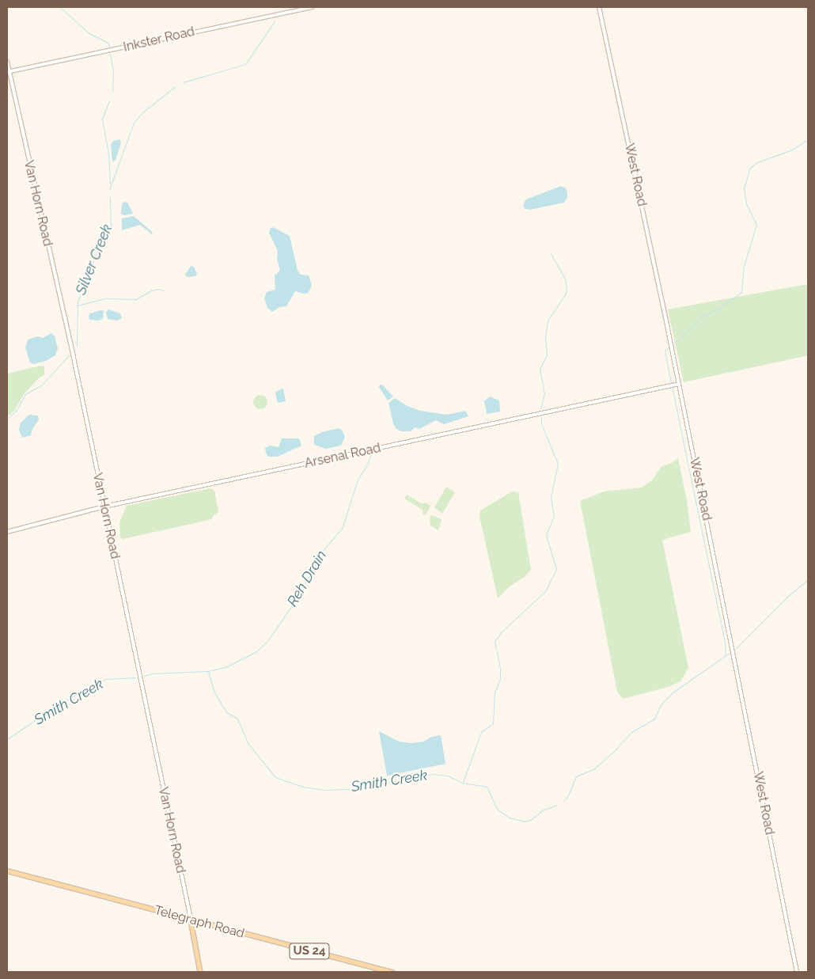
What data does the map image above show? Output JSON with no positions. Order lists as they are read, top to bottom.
{
  "streets": {
    "main road": ["Van Horn Road", "Telegraph Road", "US 24"],
    "street": ["Inkster Road", "West Road", "Arsenal Road"]
  },
  "crossings": [
    ["Inkster Road", "Van Horn Road"],
    ["West Road", "Arsenal Road"],
    ["Van Horn Road", "Arsenal Road"],
    ["Van Horn Road", "Telegraph Road"]
  ],
  "water": ["Silver Creek", "Reh Drain", "Smith Creek"]
}
